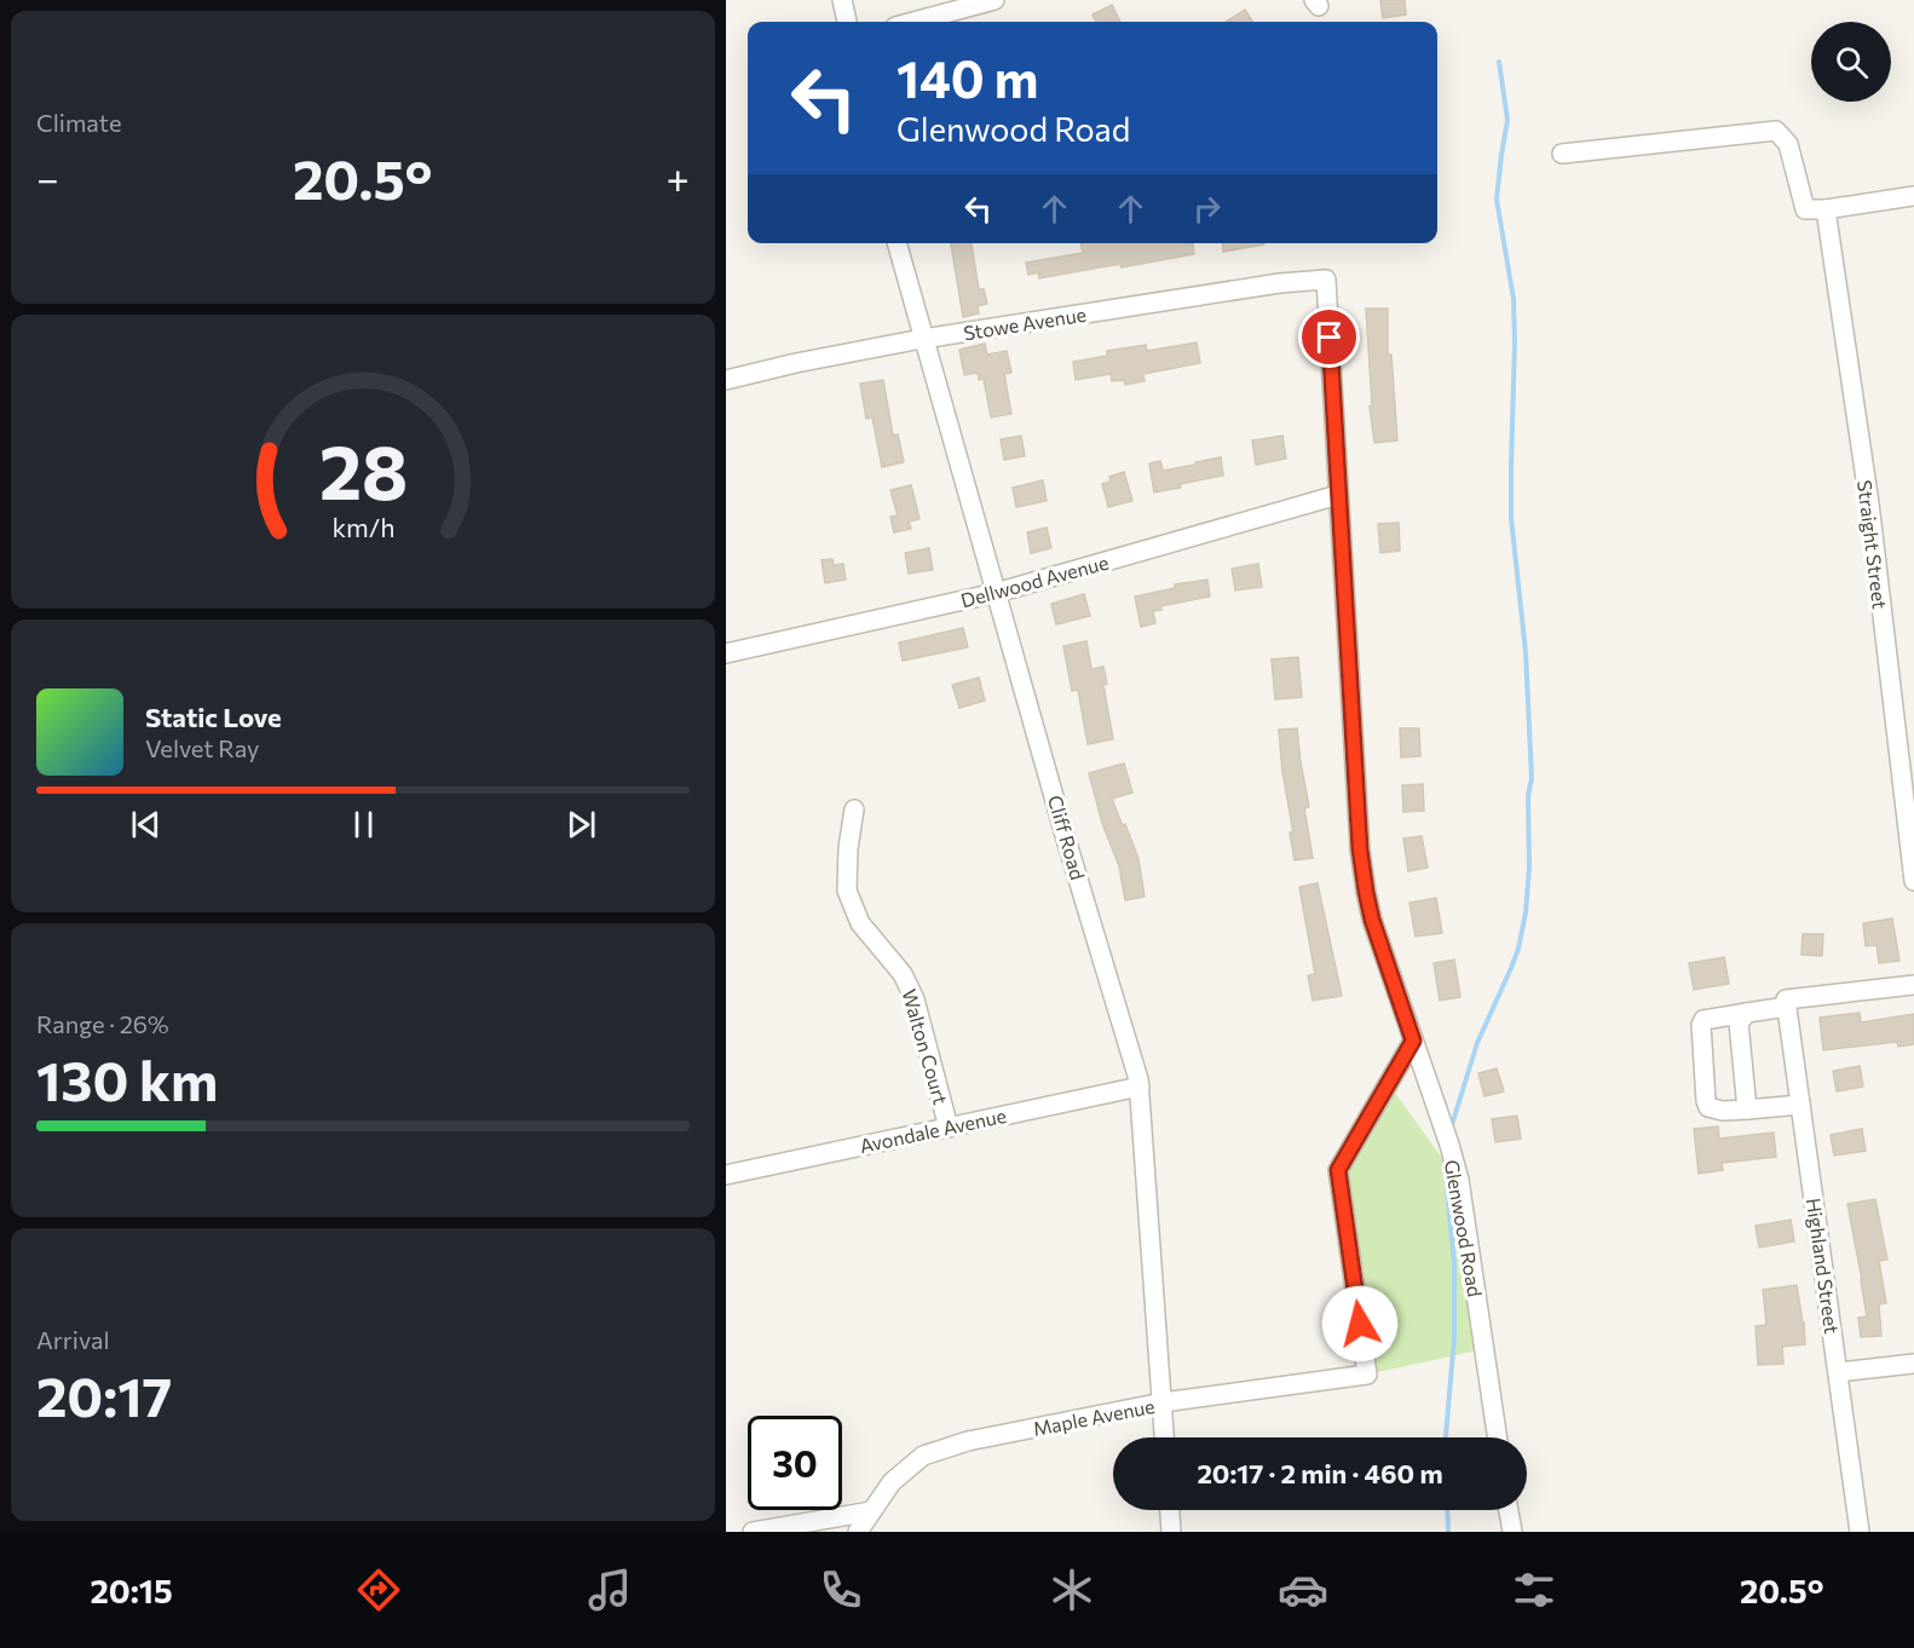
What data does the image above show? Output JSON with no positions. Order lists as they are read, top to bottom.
{
  "streets": {
    "street": [
      "Stowe Avenue",
      "Straight Street",
      "Dellwood Avenue",
      "Cliff Road",
      "Walton Court",
      "Avondale Avenue",
      "Glenwood Road",
      "Highland Street",
      "Maple Avenue"
    ]
  },
  "crossings": [
    ["Stowe Avenue", "Cliff Road"],
    ["Stowe Avenue", "Glenwood Road"],
    ["Dellwood Avenue", "Cliff Road"],
    ["Dellwood Avenue", "Glenwood Road"],
    ["Cliff Road", "Avondale Avenue"],
    ["Cliff Road", "Maple Avenue"],
    ["Walton Court", "Avondale Avenue"],
    ["Glenwood Road", "Maple Avenue"]
  ],
  "page": {
    "tile": [
      "Climate",
      ["Range · 26%", "130 km"],
      ["Arrival", "20:17"]
    ],
    "turn": ["140 m", "Glenwood Road"],
    "heat": ["−", "20.5°", "+"],
    "song": ["Static Love", "Velvet Ray"],
    "limit": "30",
    "trip": "20:17 · 2 min · 460 m",
    "tabs": ["20:15", "20.5°"],
    "gauge": ["28", "km/h"]
  }
}
